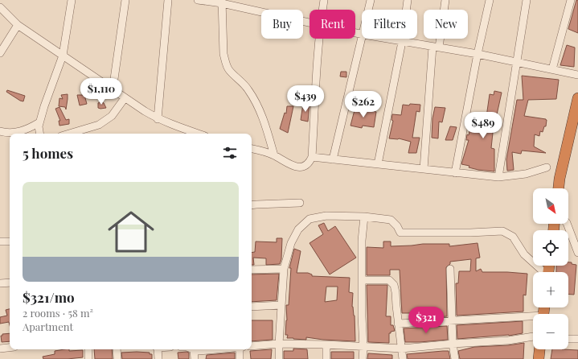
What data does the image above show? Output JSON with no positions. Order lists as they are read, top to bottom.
{
  "north": "bottom right",
  "page": {
    "chip": [
      "Buy",
      "Rent",
      "Filters",
      "New"
    ],
    "price": [
      "$1,110",
      "$439",
      "$262",
      "$489",
      "$321"
    ],
    "heading": "5 homes",
    "list": [
      {
        "name": "$321/mo",
        "note": "2 rooms · 58 m² · Apartment"
      }
    ],
    "map_buttons": ["+", "−"]
  }
}
